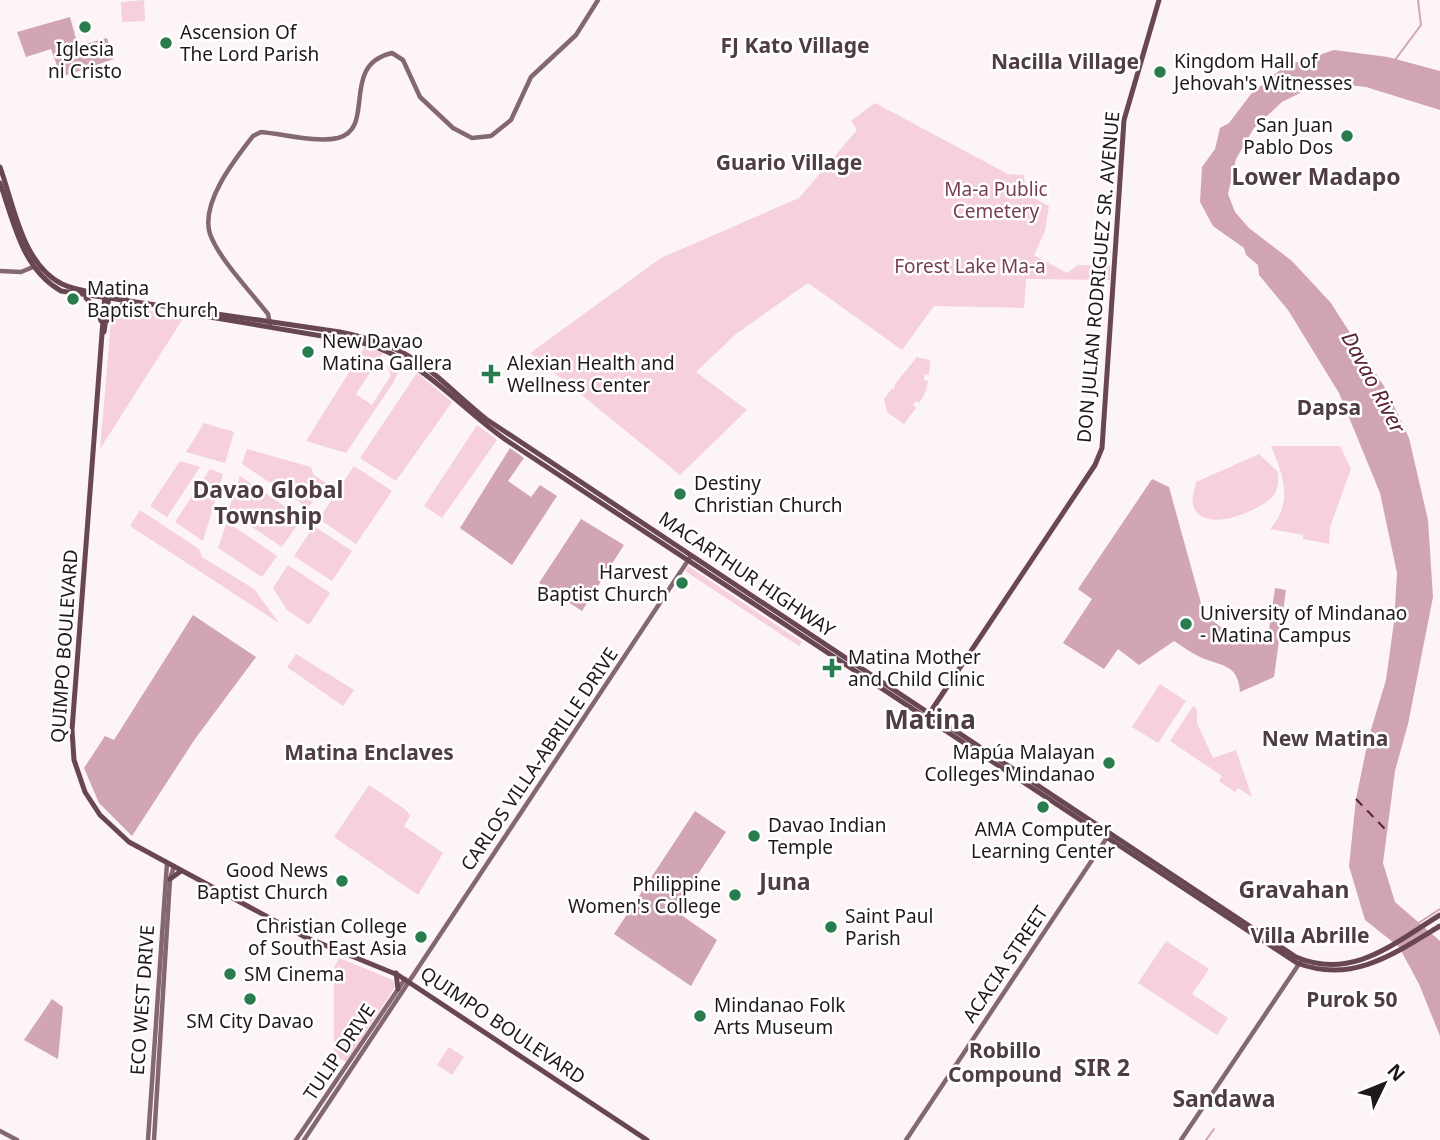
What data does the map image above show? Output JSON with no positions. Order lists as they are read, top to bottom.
{
  "streets": {
    "main road": ["DON JULIAN RODRIGUEZ SR. AVENUE", "MACARTHUR HIGHWAY", "QUIMPO BOULEVARD"],
    "street": [
      "CARLOS VILLA-ABRILLE DRIVE",
      "ACACIA STREET",
      "ECO WEST DRIVE",
      "TULIP DRIVE"
    ]
  },
  "crossings": [
    ["DON JULIAN RODRIGUEZ SR. AVENUE", "MACARTHUR HIGHWAY"],
    ["MACARTHUR HIGHWAY", "QUIMPO BOULEVARD"],
    ["MACARTHUR HIGHWAY", "CARLOS VILLA-ABRILLE DRIVE"],
    ["MACARTHUR HIGHWAY", "ACACIA STREET"],
    ["QUIMPO BOULEVARD", "CARLOS VILLA-ABRILLE DRIVE"],
    ["QUIMPO BOULEVARD", "ECO WEST DRIVE"],
    ["QUIMPO BOULEVARD", "TULIP DRIVE"],
    ["CARLOS VILLA-ABRILLE DRIVE", "TULIP DRIVE"]
  ],
  "districts": [
    "FJ Kato Village",
    "Nacilla Village",
    "Guario Village",
    "Lower Madapo",
    "Dapsa",
    "Davao Global Township",
    "Matina",
    "New Matina",
    "Matina Enclaves",
    "Juna",
    "Gravahan",
    "Villa Abrille",
    "Purok 50",
    "Robillo Compound",
    "SIR 2",
    "Sandawa"
  ],
  "water": ["Davao River"],
  "parks": ["Ma-a Public Cemetery", "Forest Lake Ma-a"],
  "places": {
    "other": [
      "Iglesia ni Cristo",
      "Ascension Of The Lord Parish",
      "Kingdom Hall of Jehovah's Witnesses",
      "San Juan Pablo Dos",
      "Matina Baptist Church",
      "New Davao Matina Gallera",
      "Destiny Christian Church",
      "Harvest Baptist Church",
      "University of Mindanao - Matina Campus",
      "Mapúa Malayan Colleges Mindanao",
      "AMA Computer Learning Center",
      "Davao Indian Temple",
      "Good News Baptist Church",
      "Philippine Women's College",
      "Saint Paul Parish",
      "Christian College of South East Asia",
      "SM Cinema",
      "SM City Davao",
      "Mindanao Folk Arts Museum"
    ],
    "health": ["Alexian Health and Wellness Center", "Matina Mother and Child Clinic"]
  },
  "north": "top right"
}
